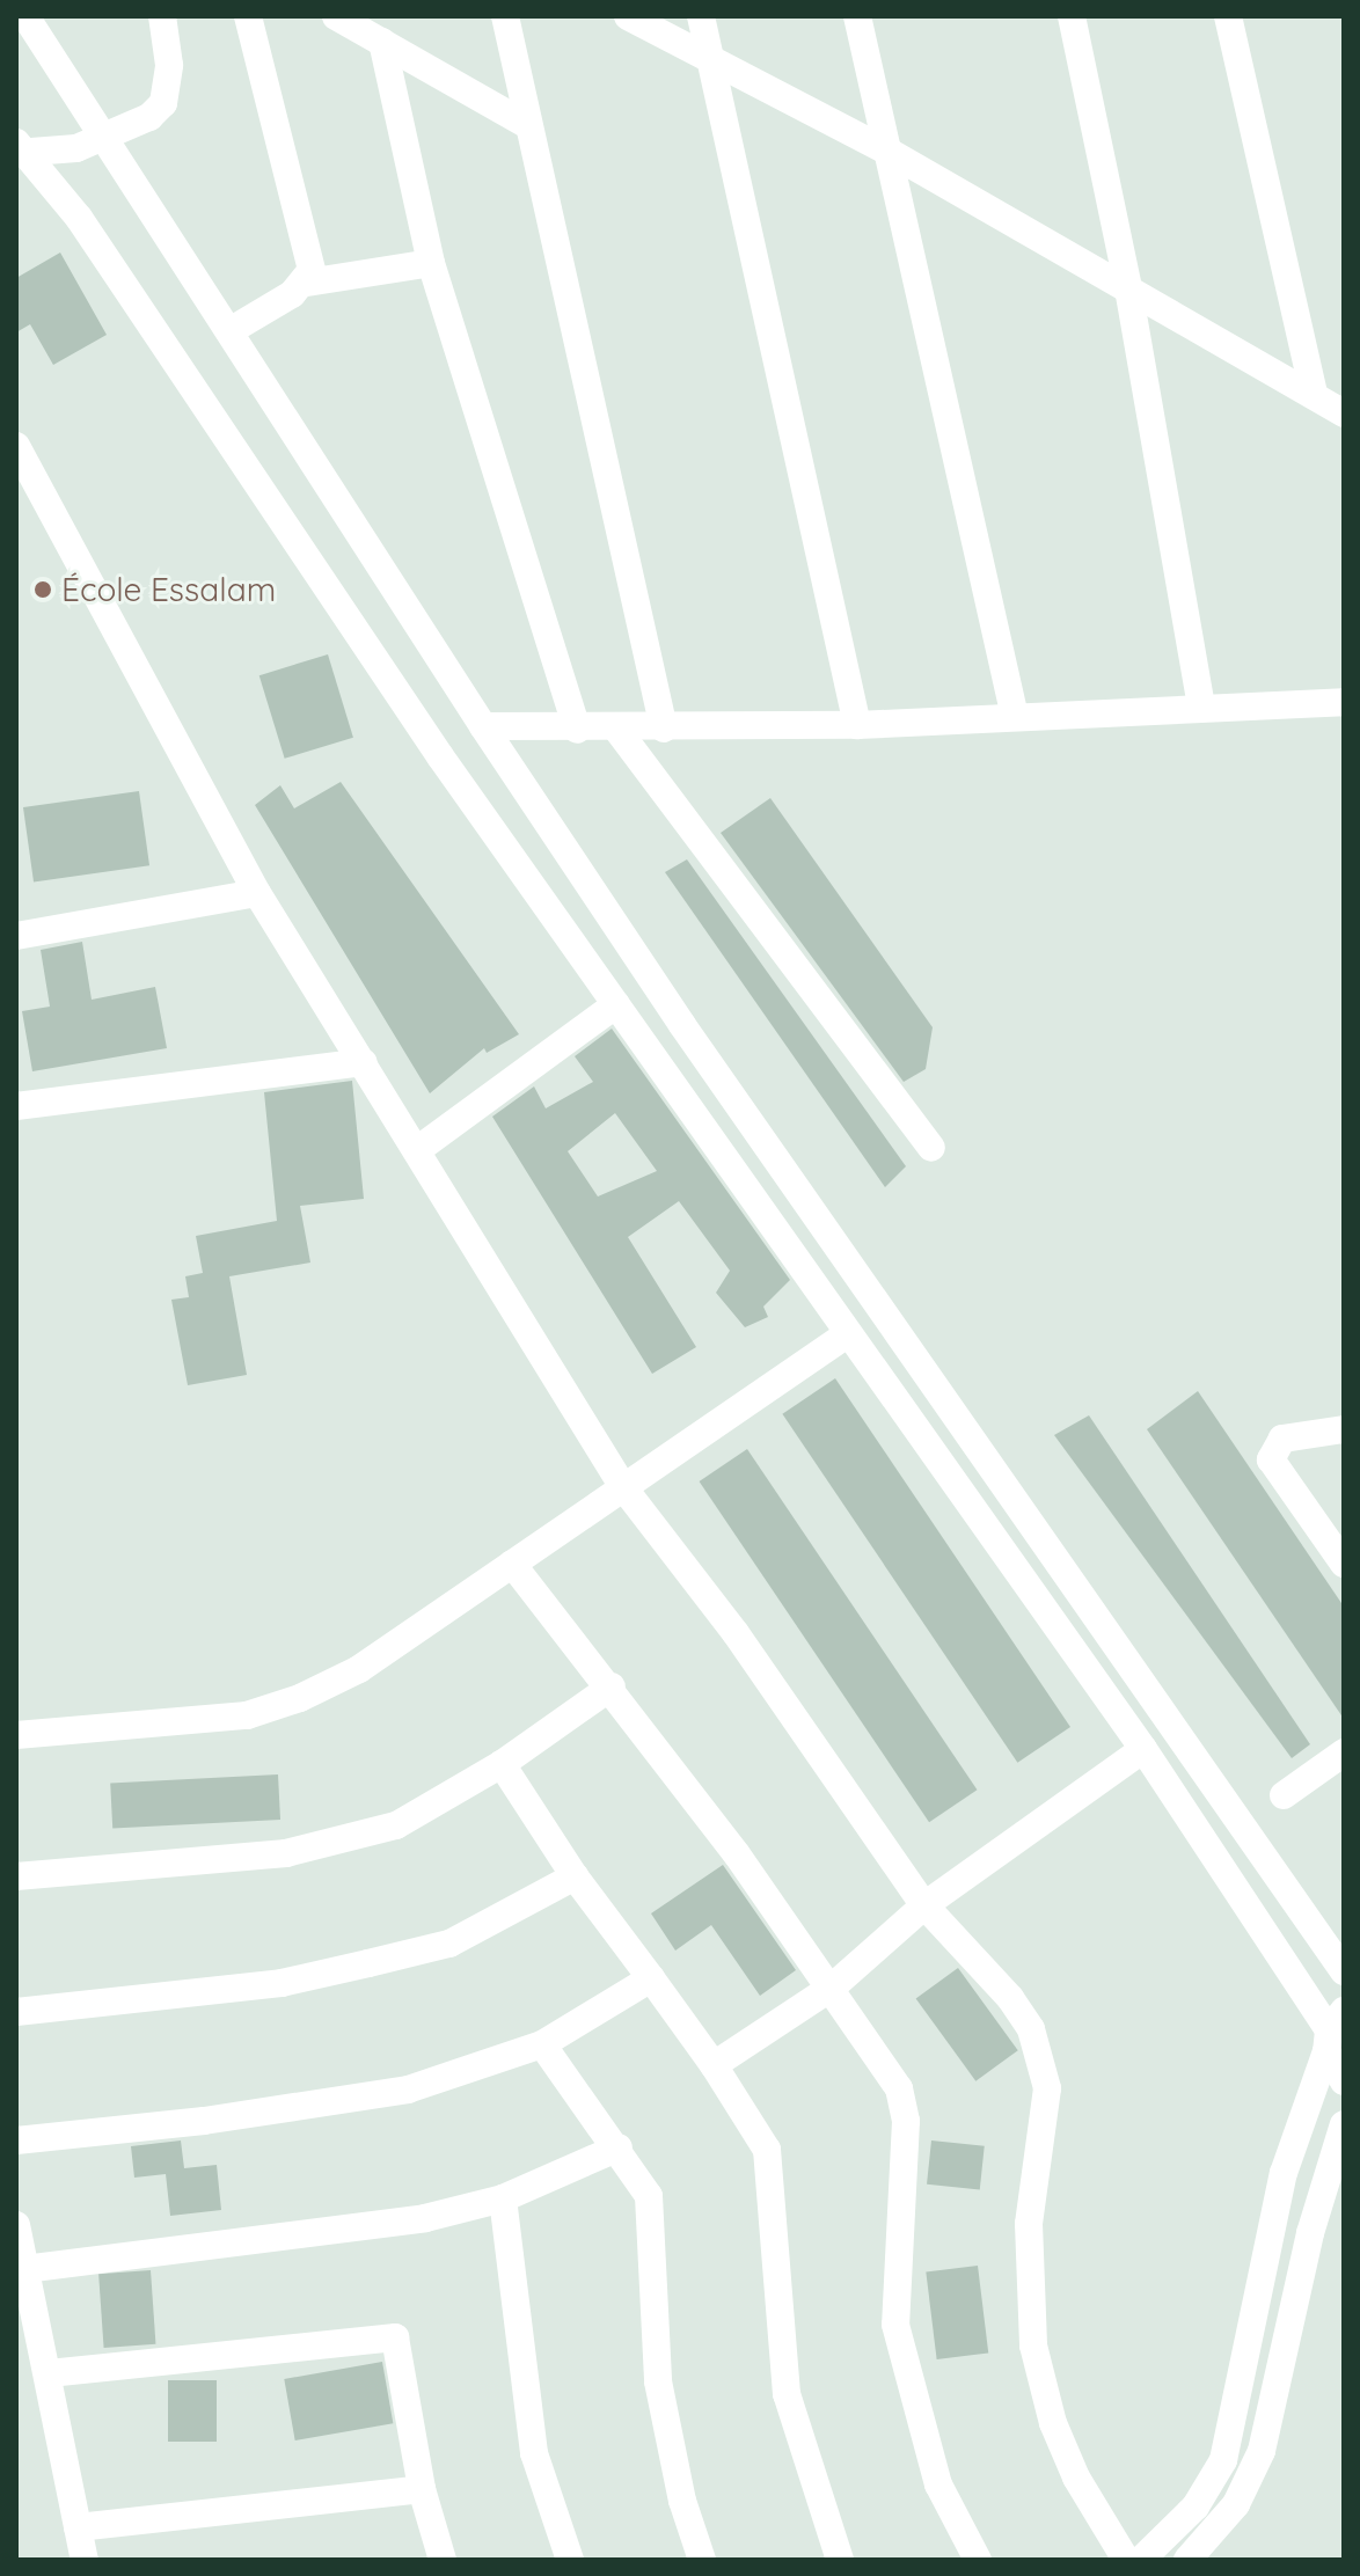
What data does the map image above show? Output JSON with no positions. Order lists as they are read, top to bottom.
{
  "places": ["École Essalam"]
}
